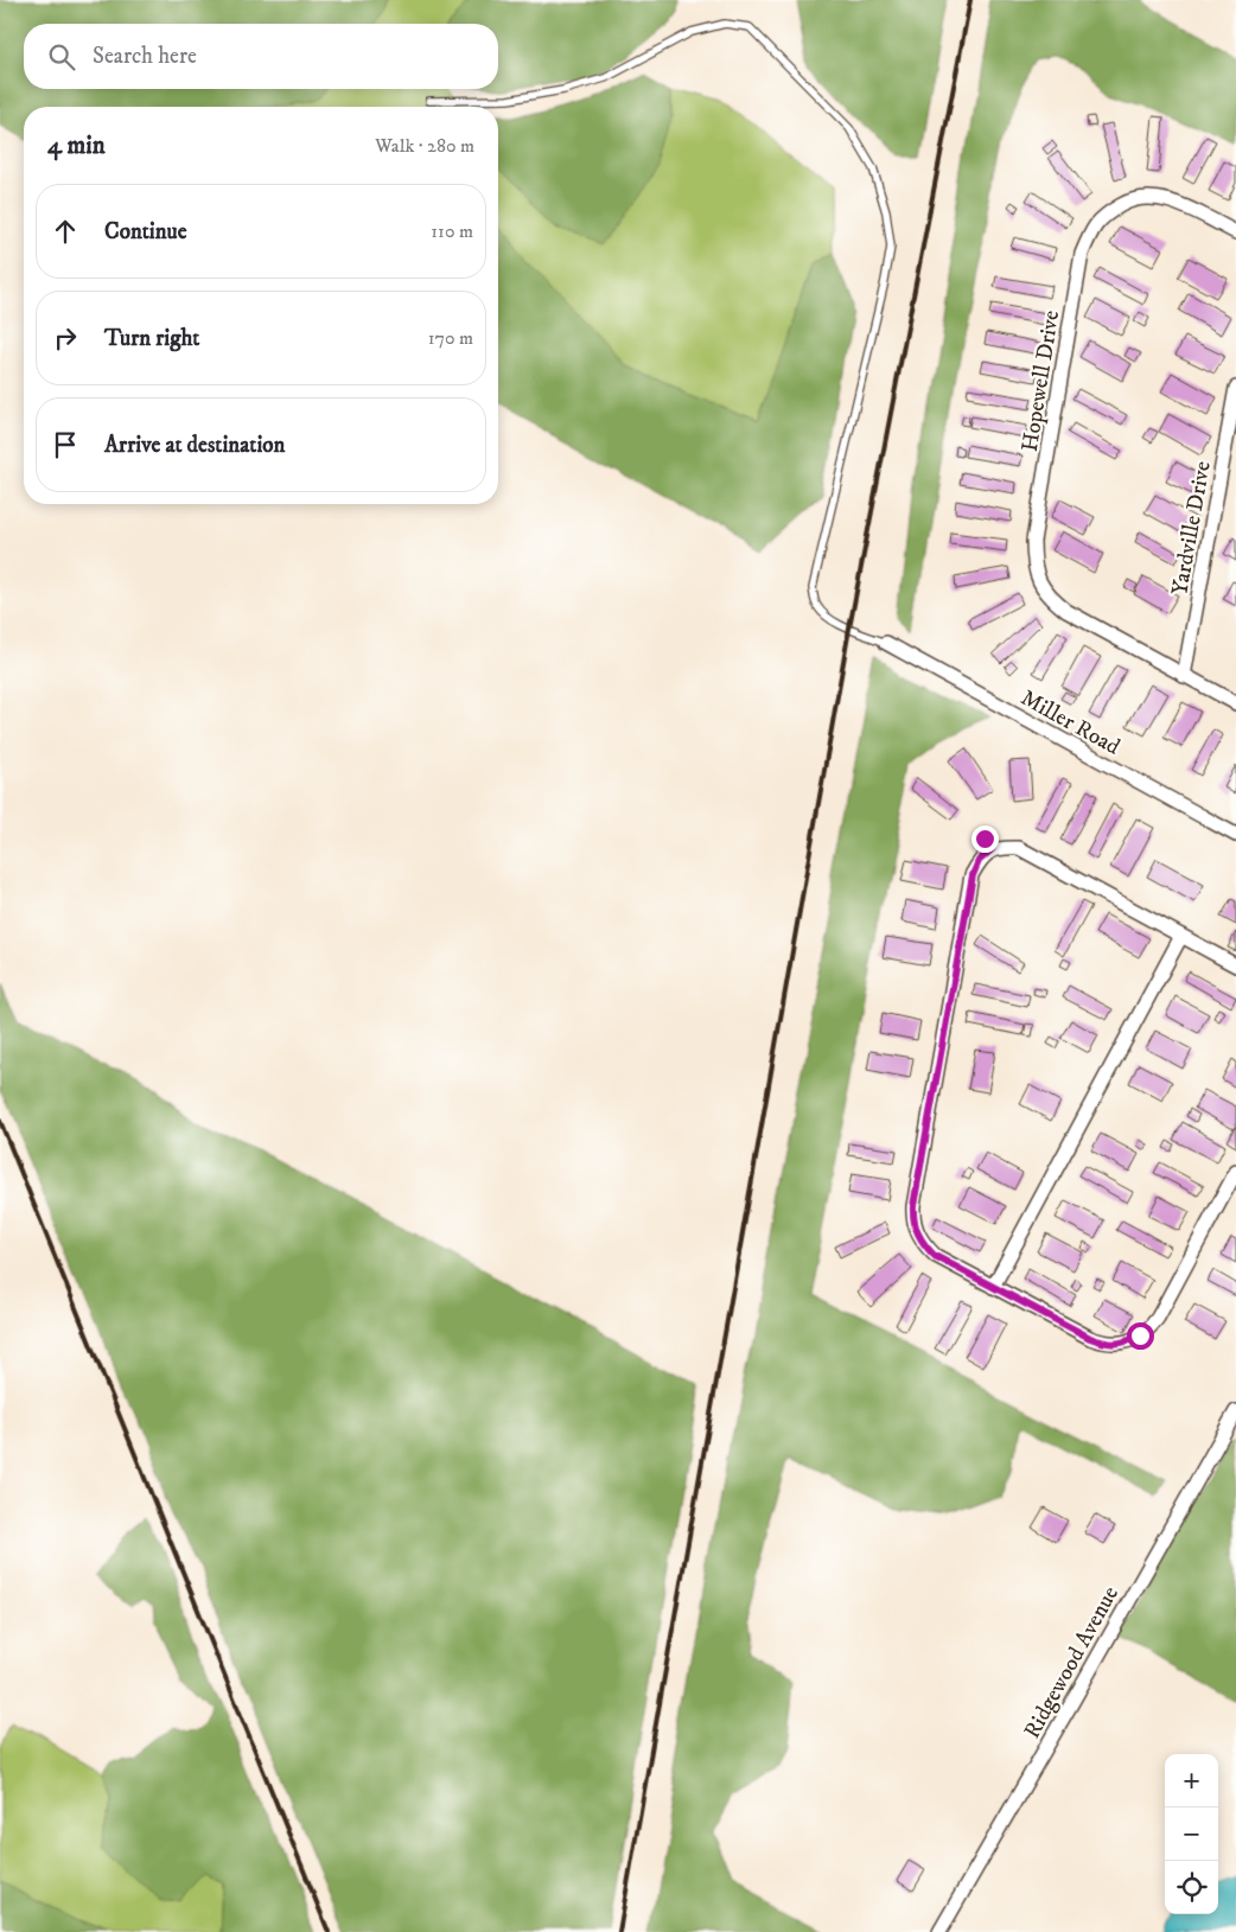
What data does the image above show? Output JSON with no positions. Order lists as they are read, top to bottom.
{
  "streets": {
    "street": [
      "Hopewell Drive",
      "Yardville Drive",
      "Miller Road",
      "Ridgewood Avenue"
    ]
  },
  "crossings": [
    ["Hopewell Drive", "Yardville Drive"]
  ],
  "page": {
    "search": "Search here",
    "heading": ["4 min", "Walk · 280 m"],
    "list": [
      ["Continue", "110 m"],
      ["Turn right", "170 m"],
      "Arrive at destination"
    ],
    "map_buttons": ["+", "−"]
  }
}
